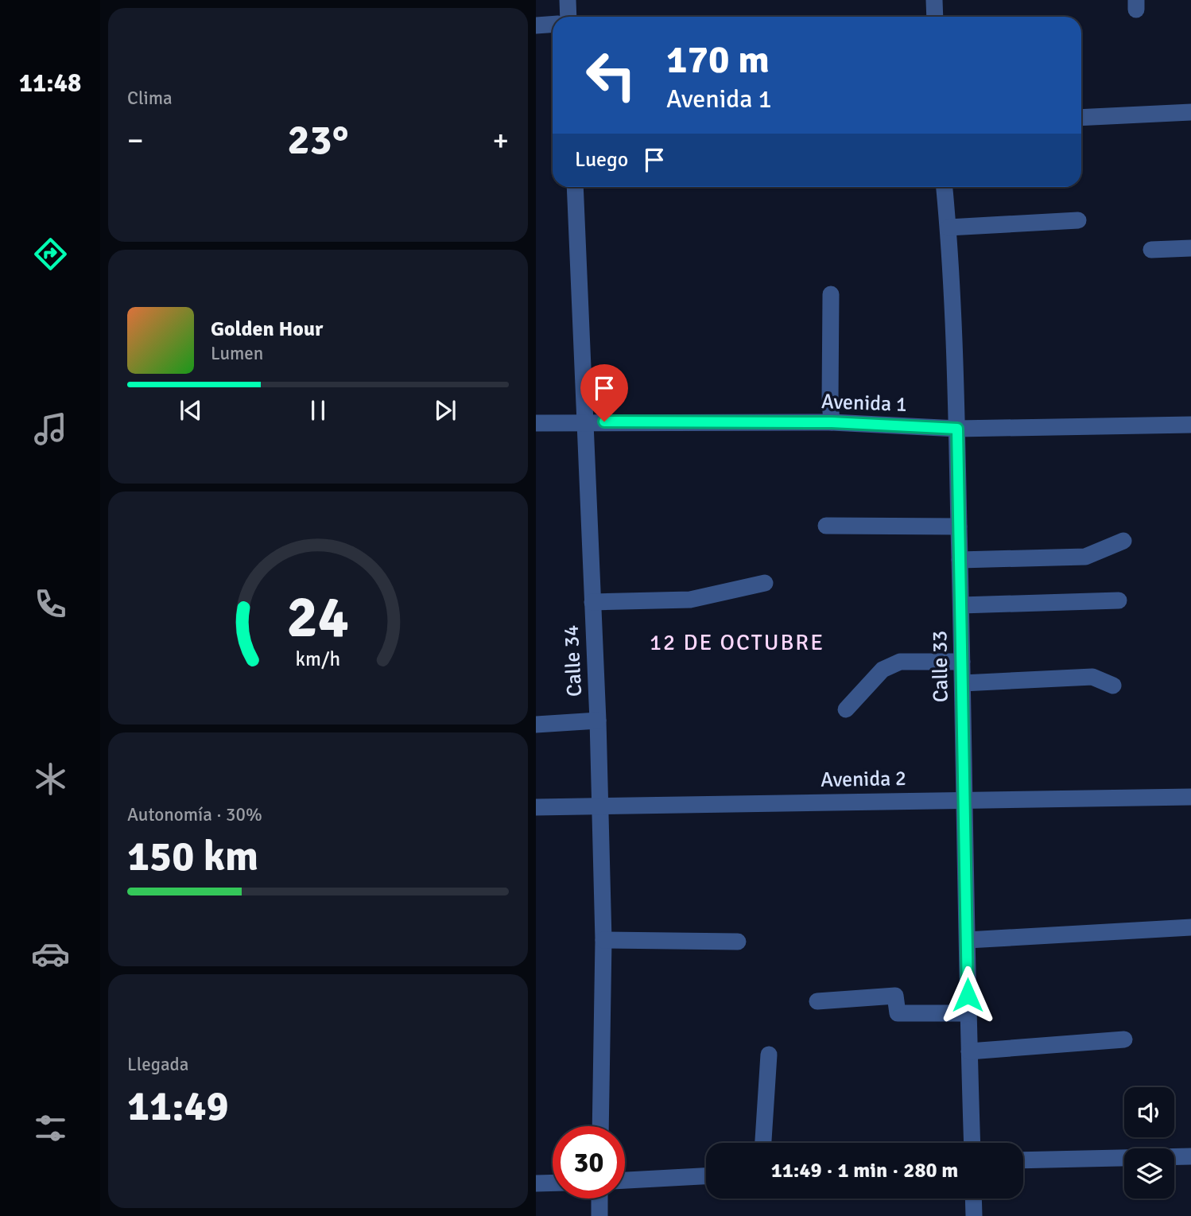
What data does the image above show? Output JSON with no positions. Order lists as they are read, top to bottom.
{
  "streets": {
    "street": [
      "Avenida 1",
      "Calle 34",
      "Calle 33",
      "Avenida 2"
    ]
  },
  "crossings": [
    ["Avenida 1", "Calle 34"],
    ["Avenida 1", "Calle 33"],
    ["Calle 34", "Avenida 2"],
    ["Calle 33", "Avenida 2"]
  ],
  "districts": ["12 DE OCTUBRE"],
  "page": {
    "tabs": "11:48",
    "tile": [
      "Clima",
      ["Autonomía · 30%", "150 km"],
      ["Llegada", "11:49"]
    ],
    "turn": ["170 m", "Avenida 1"],
    "heat": ["−", "23°", "+"],
    "then": "Luego",
    "song": ["Golden Hour", "Lumen"],
    "limit": "30",
    "trip": "11:49 · 1 min · 280 m",
    "gauge": ["24", "km/h"]
  }
}
